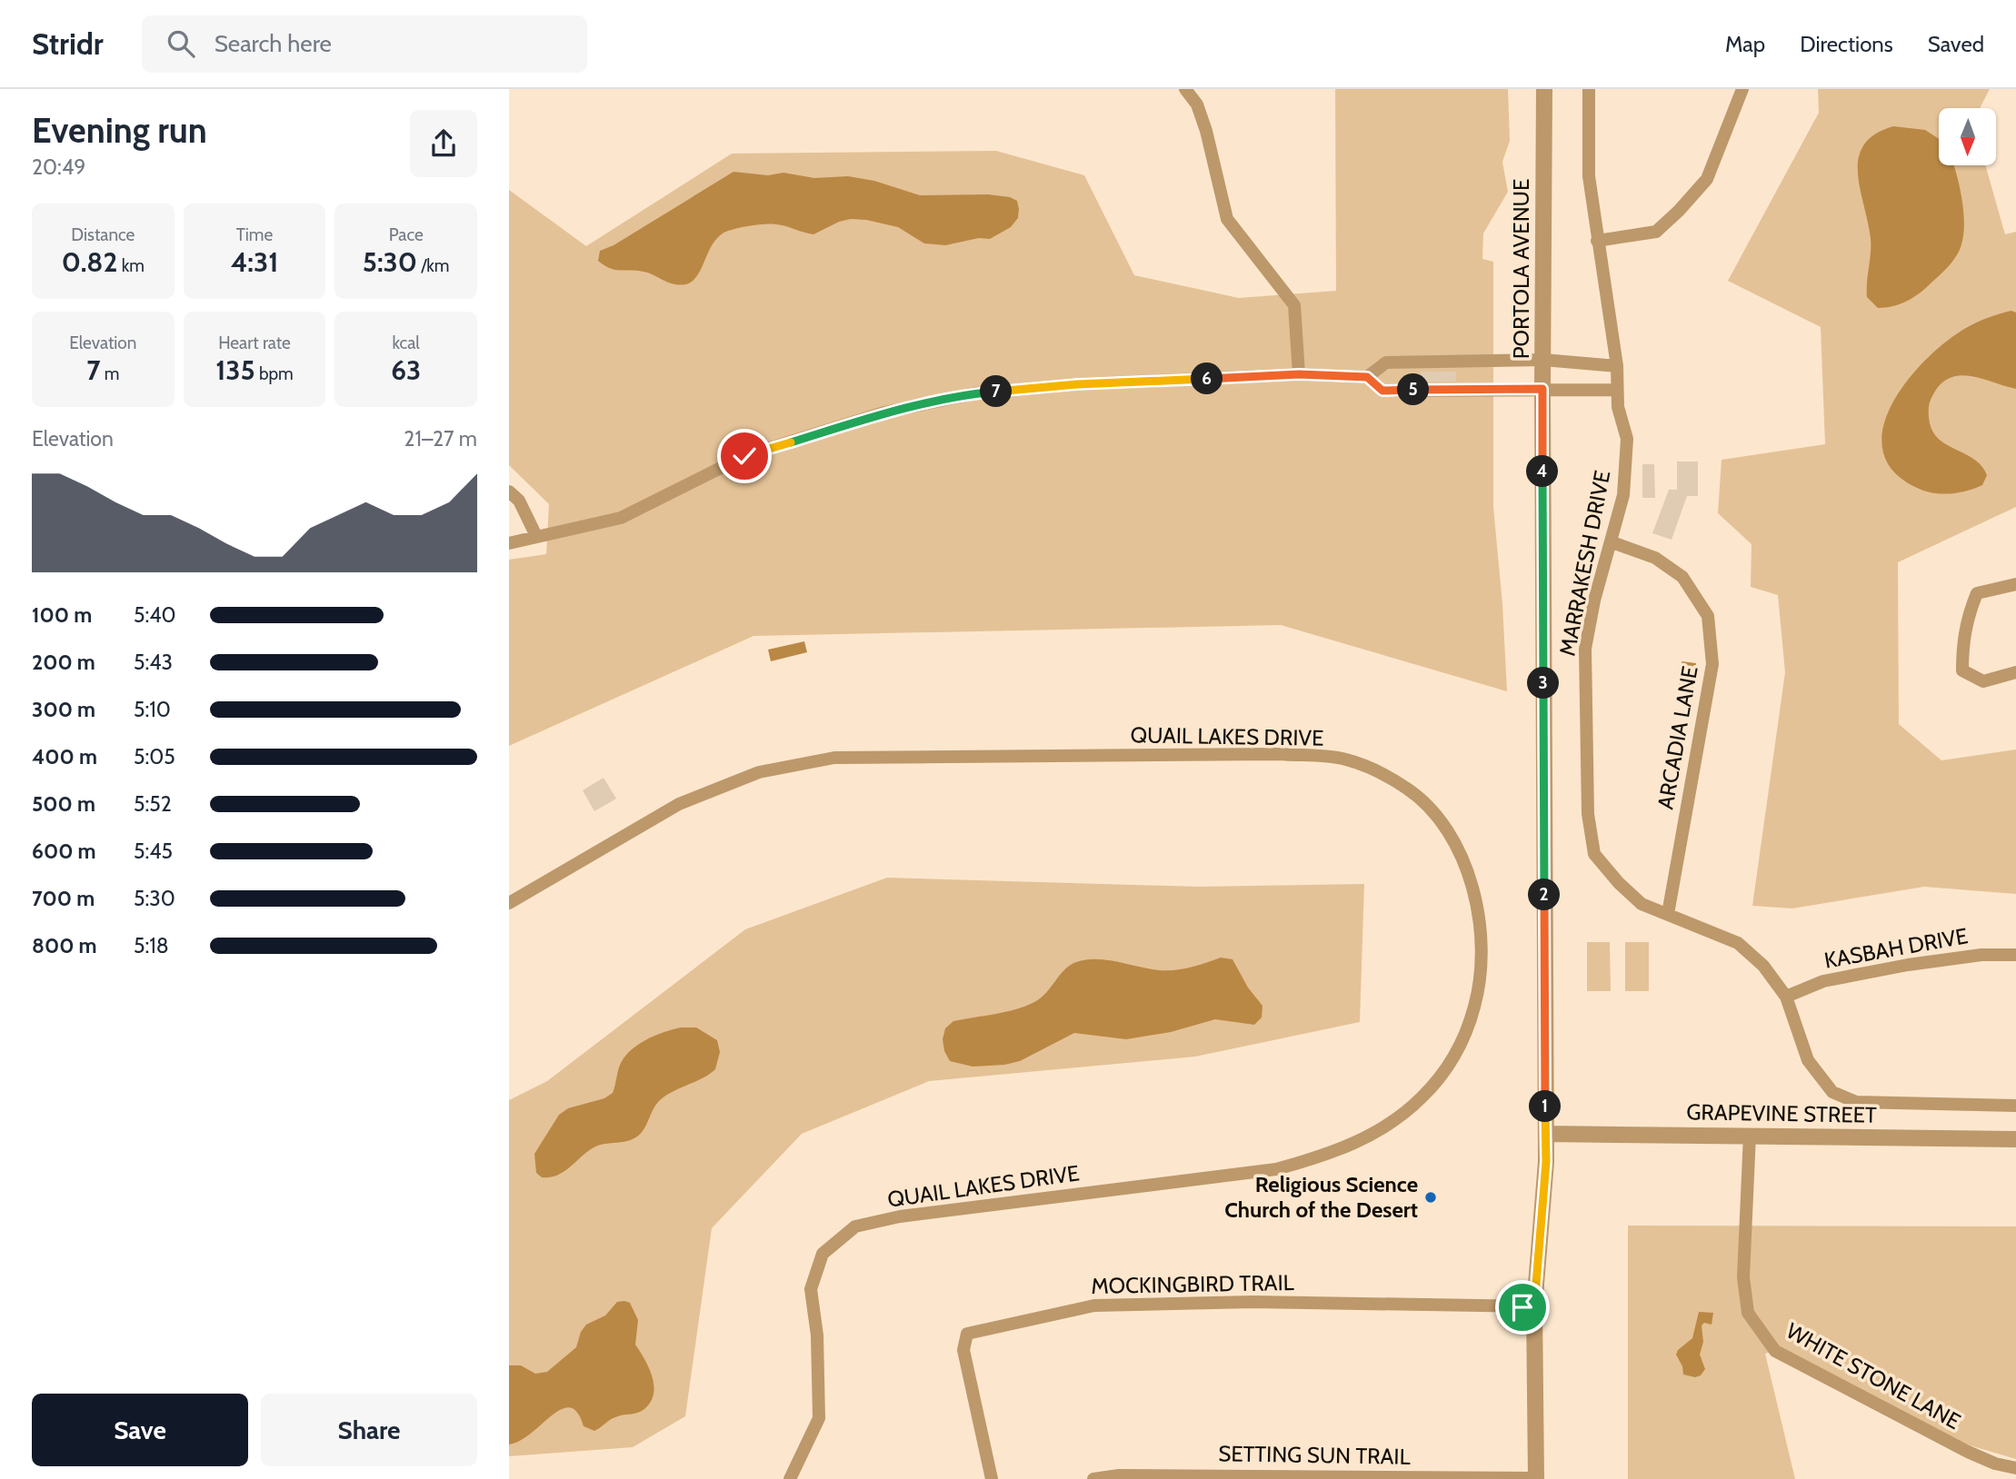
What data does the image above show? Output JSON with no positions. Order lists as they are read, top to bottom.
{
  "streets": {
    "street": [
      "PORTOLA AVENUE",
      "MARRAKESH DRIVE",
      "QUAIL LAKES DRIVE",
      "ARCADIA LANE",
      "KASBAH DRIVE",
      "GRAPEVINE STREET",
      "MOCKINGBIRD TRAIL",
      "WHITE STONE LANE",
      "SETTING SUN TRAIL"
    ]
  },
  "crossings": [
    ["PORTOLA AVENUE", "GRAPEVINE STREET"],
    ["PORTOLA AVENUE", "MOCKINGBIRD TRAIL"],
    ["PORTOLA AVENUE", "SETTING SUN TRAIL"],
    ["MARRAKESH DRIVE", "ARCADIA LANE"],
    ["MARRAKESH DRIVE", "KASBAH DRIVE"],
    ["GRAPEVINE STREET", "WHITE STONE LANE"]
  ],
  "places": ["Religious Science Church of the Desert"],
  "north": "bottom",
  "page": {
    "header": "Stridr",
    "search": "Search here",
    "nav": ["Map", "Directions", "Saved"],
    "heading": ["Evening run", "20:49"],
    "stats": [
      ["Distance", "0.82 km"],
      ["Time", "4:31"],
      ["Pace", "5:30 /km"],
      ["Elevation", "7 m"],
      ["Heart rate", "135 bpm"],
      ["kcal", "63"]
    ],
    "pins": [
      "6",
      "5",
      "7",
      "4",
      "3",
      "2",
      "1"
    ],
    "chart": ["Elevation", "21–27 m"],
    "list": [
      {
        "name": "100 m",
        "note": "5:40"
      },
      {
        "name": "200 m",
        "note": "5:43"
      },
      {
        "name": "300 m",
        "note": "5:10"
      },
      {
        "name": "400 m",
        "note": "5:05"
      },
      {
        "name": "500 m",
        "note": "5:52"
      },
      {
        "name": "600 m",
        "note": "5:45"
      },
      {
        "name": "700 m",
        "note": "5:30"
      },
      {
        "name": "800 m",
        "note": "5:18"
      }
    ],
    "buttons": ["Save", "Share"]
  }
}
